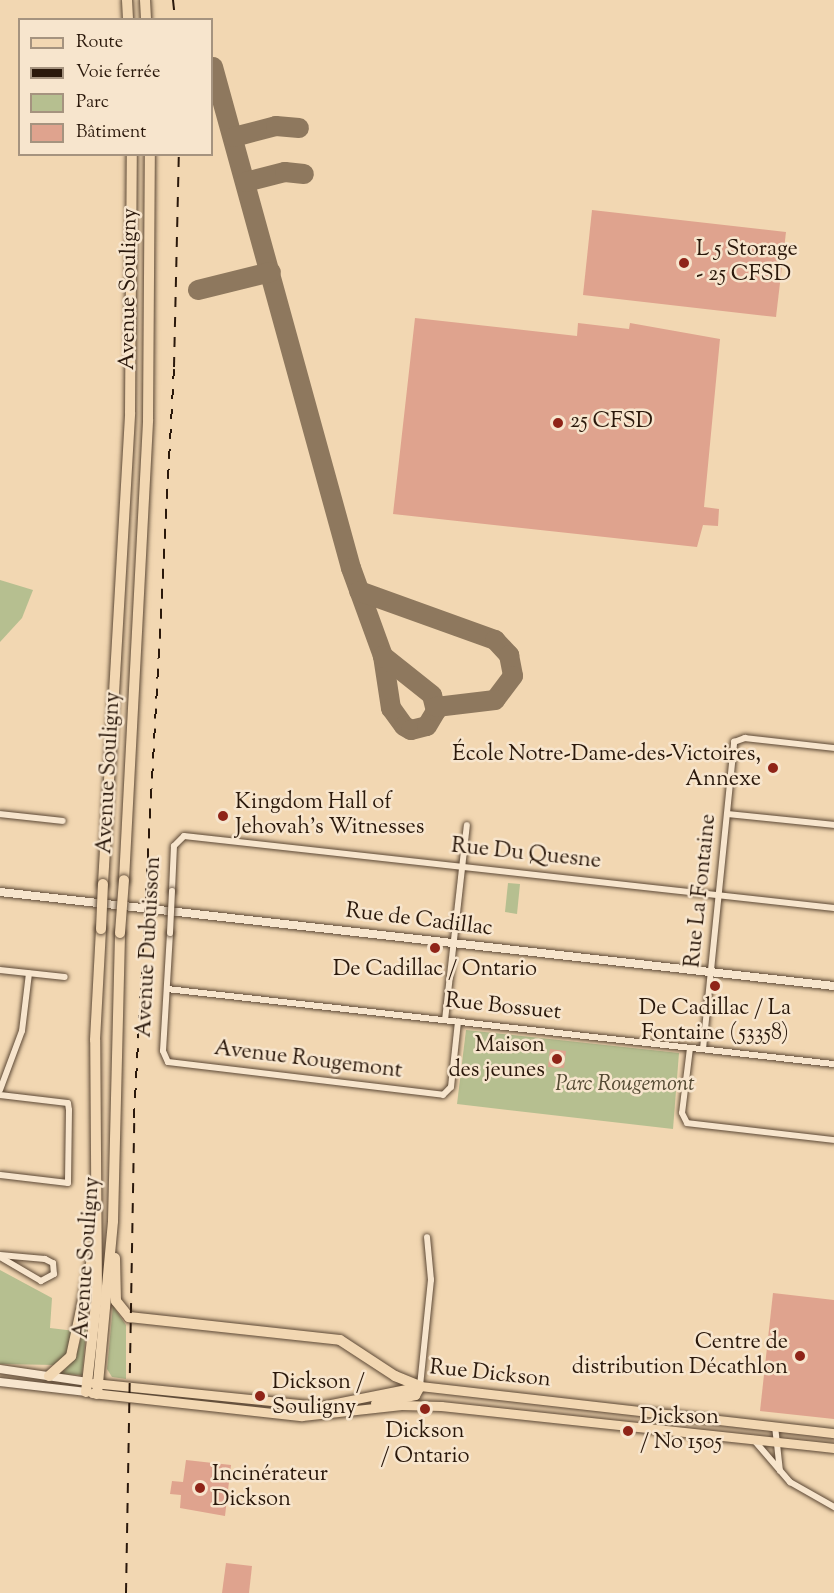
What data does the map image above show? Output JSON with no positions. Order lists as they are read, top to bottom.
{
  "streets": {
    "highway": ["Avenue Souligny"],
    "main road": ["Rue Dickson"],
    "street": [
      "Rue Du Quesne",
      "Rue La Fontaine",
      "Rue de Cadillac",
      "Avenue Dubuisson",
      "Rue Bossuet",
      "Avenue Rougemont"
    ]
  },
  "crossings": [
    ["Avenue Souligny", "Rue Dickson"],
    ["Rue Du Quesne", "Rue La Fontaine"],
    ["Rue Du Quesne", "Avenue Dubuisson"],
    ["Rue La Fontaine", "Rue de Cadillac"],
    ["Rue La Fontaine", "Rue Bossuet"],
    ["Avenue Dubuisson", "Rue Bossuet"],
    ["Avenue Dubuisson", "Avenue Rougemont"],
    ["Rue Bossuet", "Avenue Rougemont"]
  ],
  "parks": ["Parc Rougemont"],
  "places": [
    "L 5 Storage - 25 CFSD",
    "25 CFSD",
    "École Notre-Dame-des-Victoires, Annexe",
    "Kingdom Hall of Jehovah's Witnesses",
    "De Cadillac / Ontario",
    "De Cadillac / La Fontaine (53358)",
    "Maison des jeunes",
    "Centre de distribution Décathlon",
    "Dickson / Souligny",
    "Dickson / Ontario",
    "Dickson / No 1505",
    "Incinérateur Dickson"
  ],
  "legend": [
    "Route",
    "Voie ferrée",
    "Parc",
    "Bâtiment"
  ]
}
